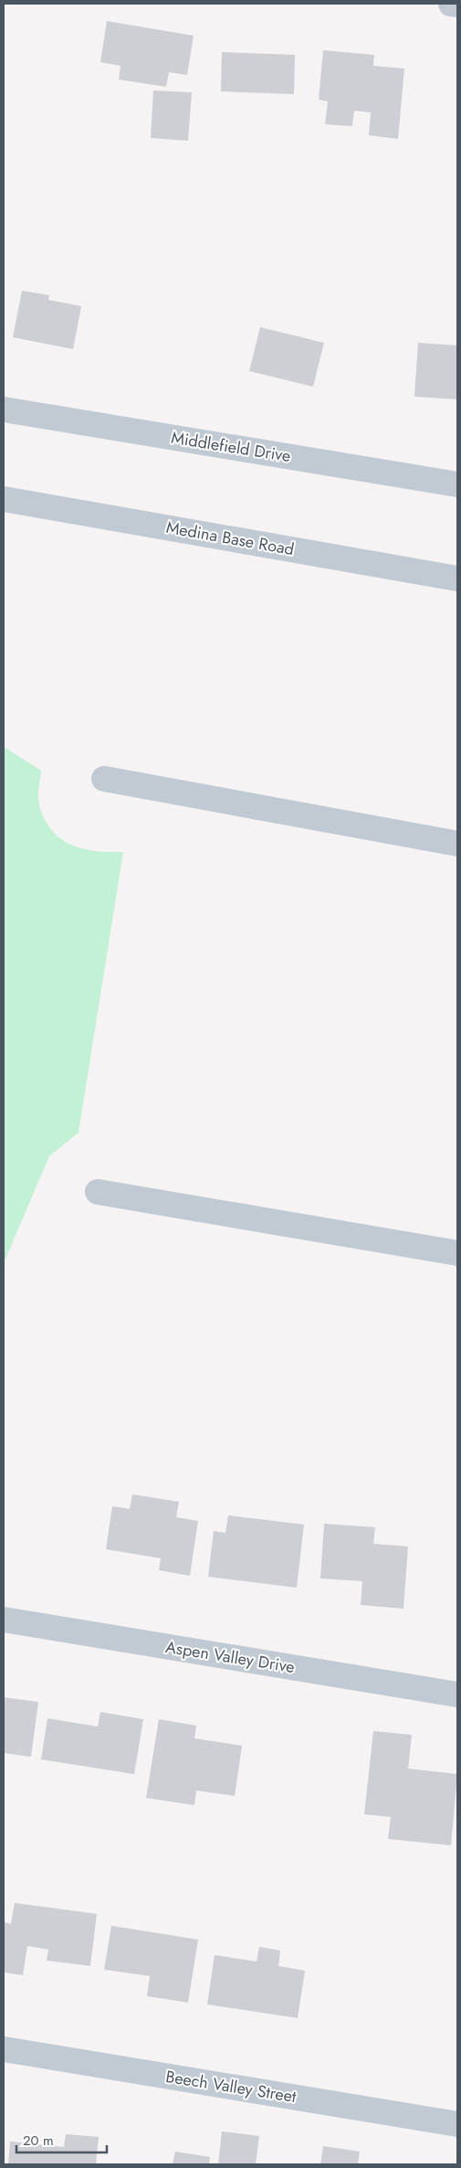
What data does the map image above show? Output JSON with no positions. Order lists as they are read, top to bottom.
{
  "streets": {
    "street": [
      "Middlefield Drive",
      "Medina Base Road",
      "Aspen Valley Drive",
      "Beech Valley Street"
    ]
  },
  "scale_bar": "20 m"
}
